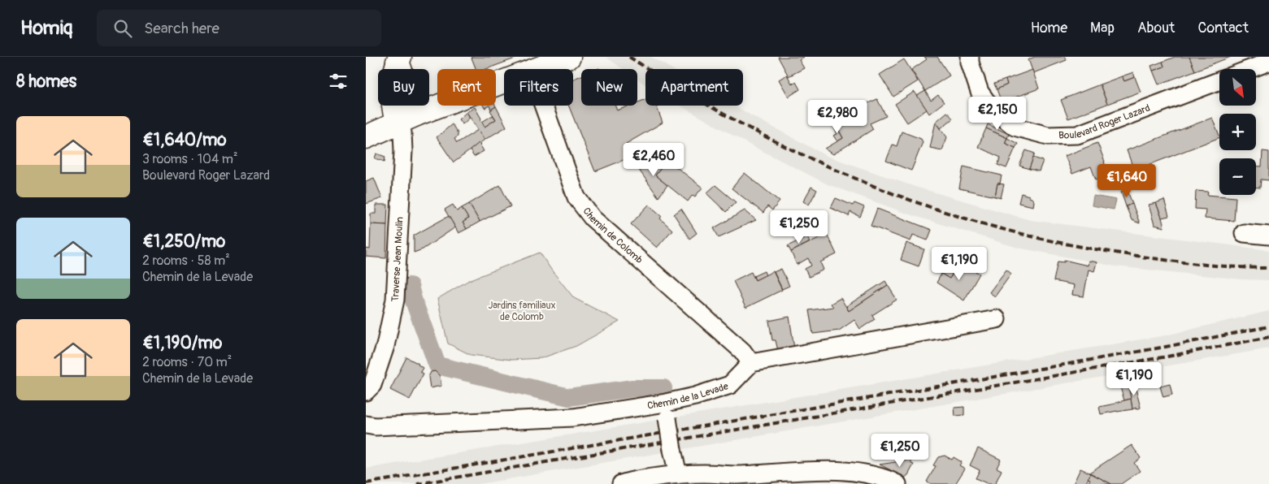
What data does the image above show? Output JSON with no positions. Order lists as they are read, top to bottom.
{
  "streets": {
    "street": [
      "Boulevard Roger Lazard",
      "Chemin de Colomb",
      "Traverse Jean Moulin",
      "Chemin de la Levade"
    ]
  },
  "crossings": [
    ["Chemin de Colomb", "Chemin de la Levade"]
  ],
  "parks": ["Jardins familiaux de Colomb"],
  "north": "bottom right",
  "page": {
    "header": "Homiq",
    "search": "Search here",
    "nav": [
      "Home",
      "Map",
      "About",
      "Contact"
    ],
    "heading": "8 homes",
    "map_buttons": ["+", "−"],
    "chip": [
      "Buy",
      "Rent",
      "Filters",
      "New",
      "Apartment"
    ],
    "price": [
      "€2,150",
      "€2,980",
      "€2,460",
      "€1,640",
      "€1,250",
      "€1,190",
      "€1,190",
      "€1,250"
    ],
    "list": [
      {
        "name": "€1,640/mo",
        "note": "3 rooms · 104 m² · Boulevard Roger Lazard"
      },
      {
        "name": "€1,250/mo",
        "note": "2 rooms · 58 m² · Chemin de la Levade"
      },
      {
        "name": "€1,190/mo",
        "note": "2 rooms · 70 m² · Chemin de la Levade"
      }
    ]
  }
}
